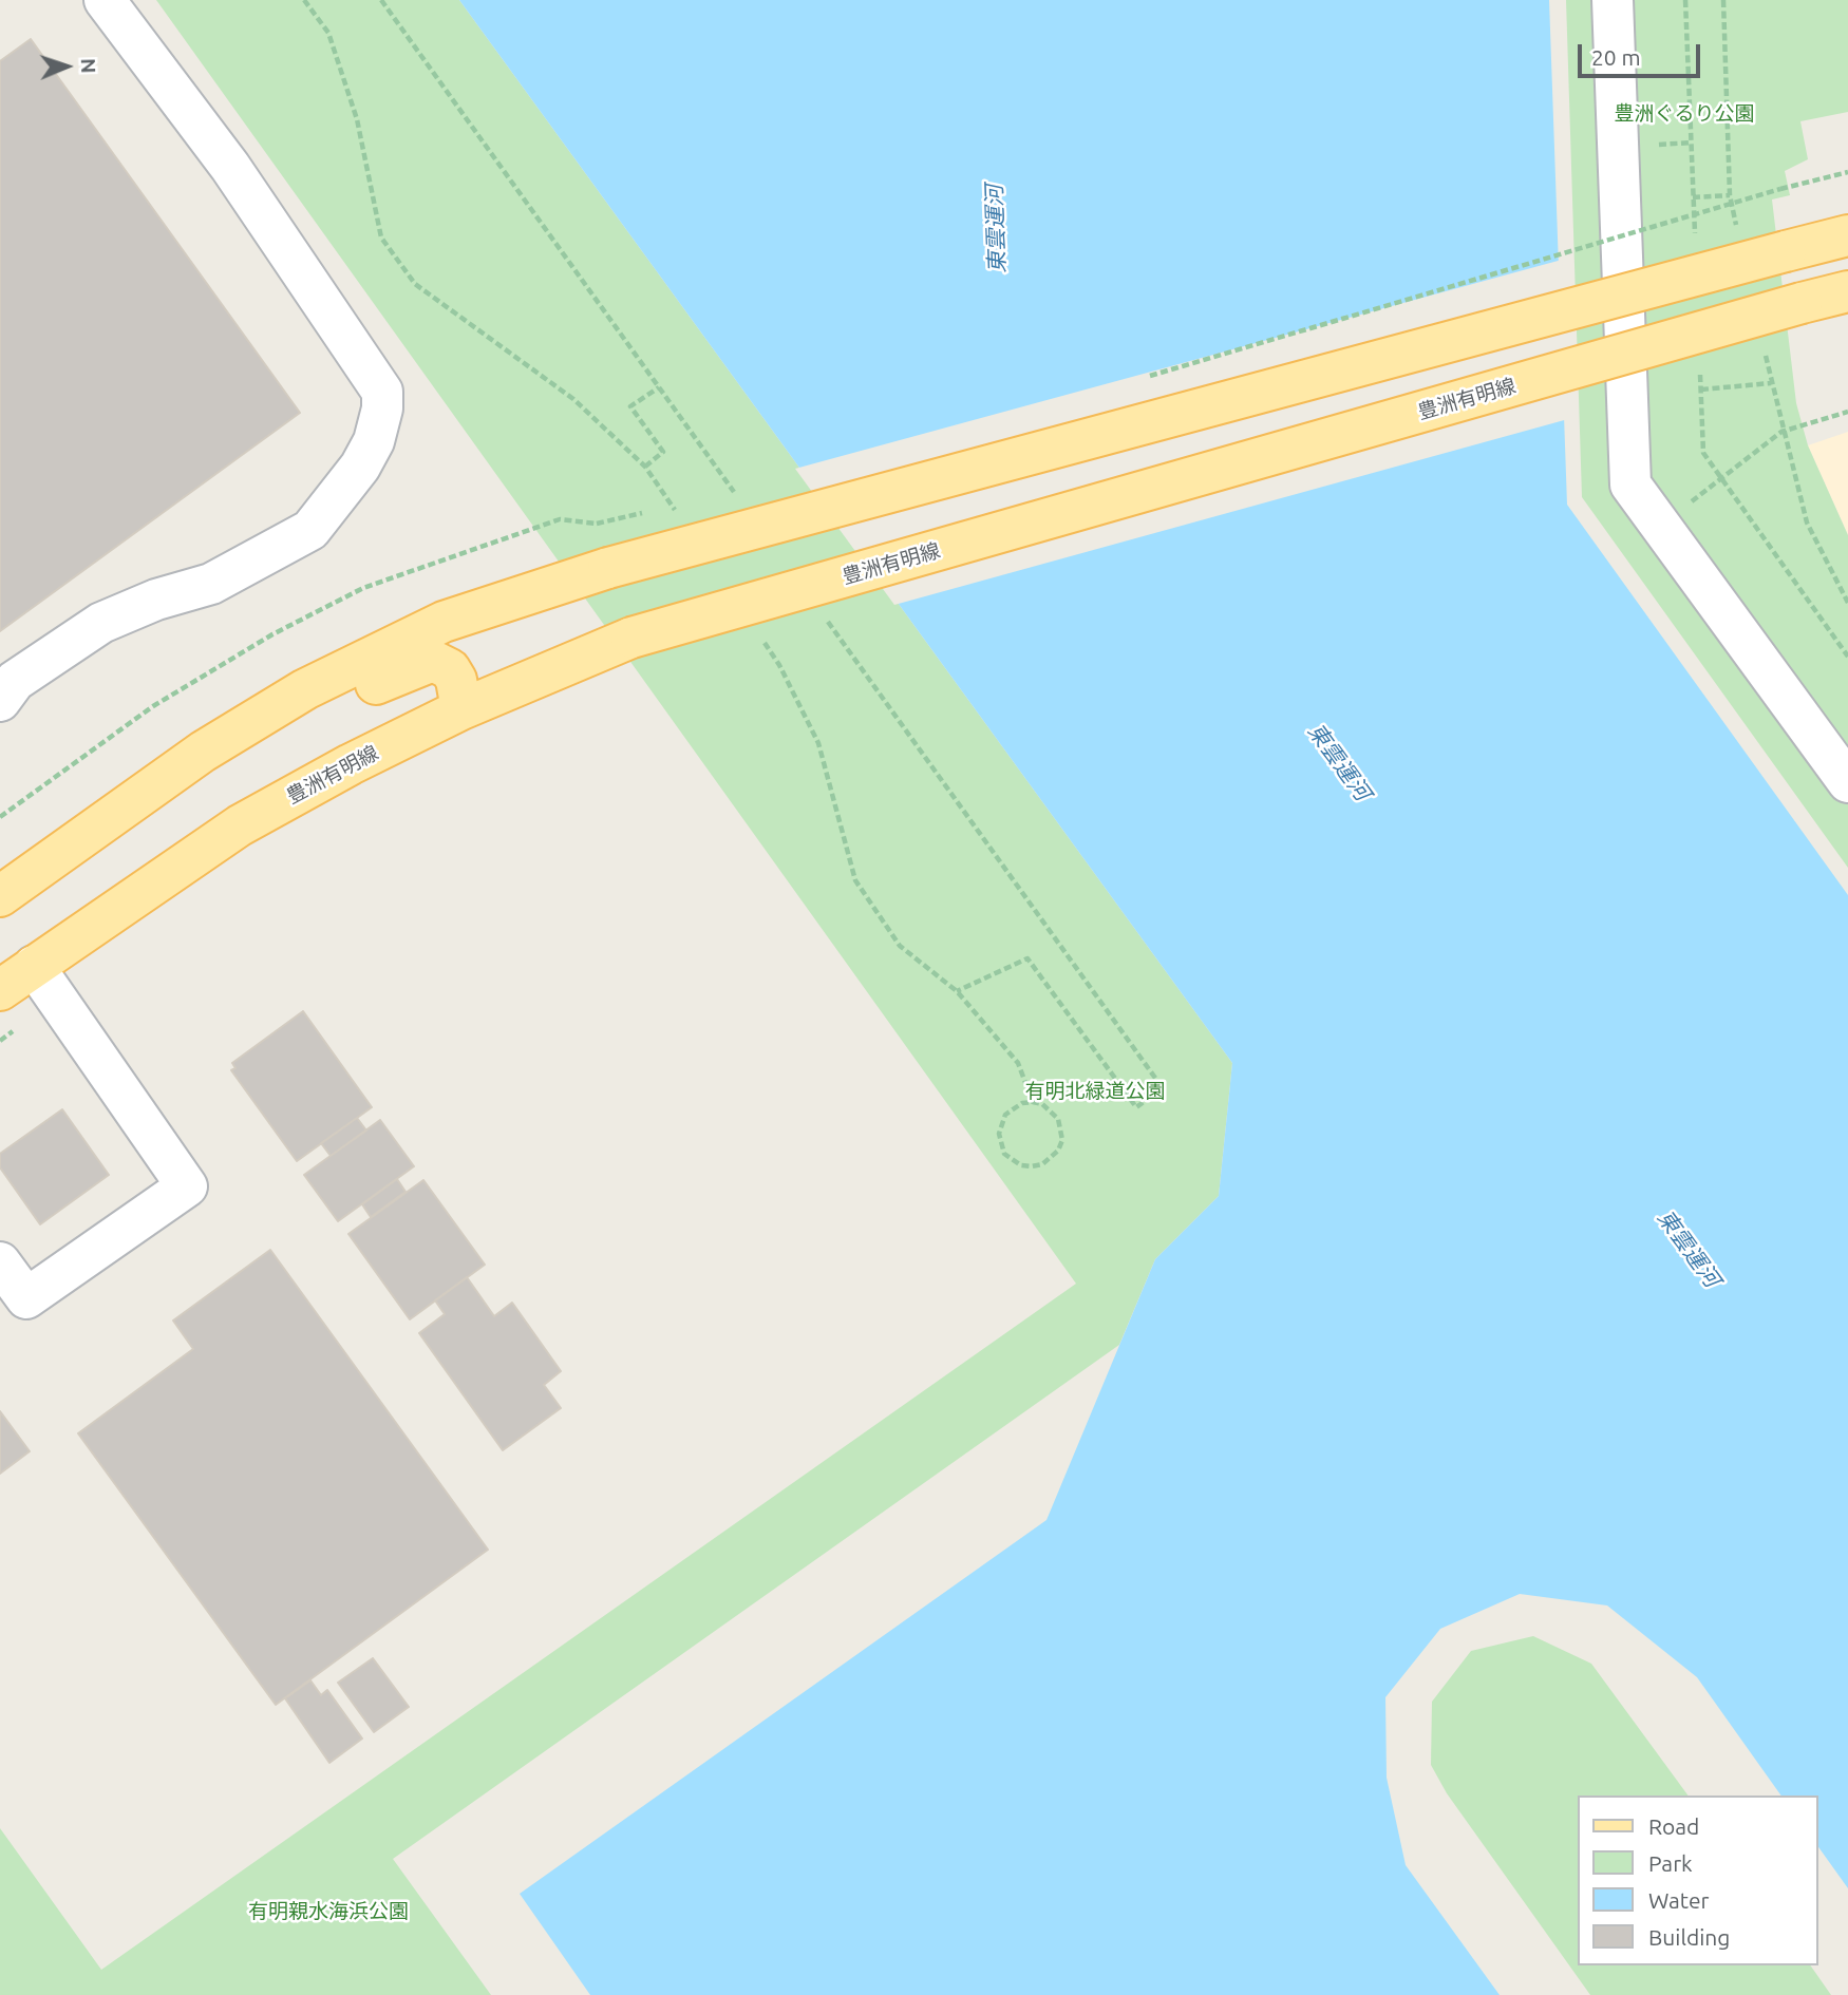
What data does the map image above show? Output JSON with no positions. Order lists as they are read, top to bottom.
{
  "streets": {
    "main road": ["豊洲有明線"]
  },
  "water": ["東雲運河"],
  "parks": ["豊洲ぐるり公園", "有明北緑道公園", "有明親水海浜公園"],
  "legend": [
    "Road",
    "Park",
    "Water",
    "Building"
  ],
  "scale_bar": "20 m",
  "north": "right"
}
